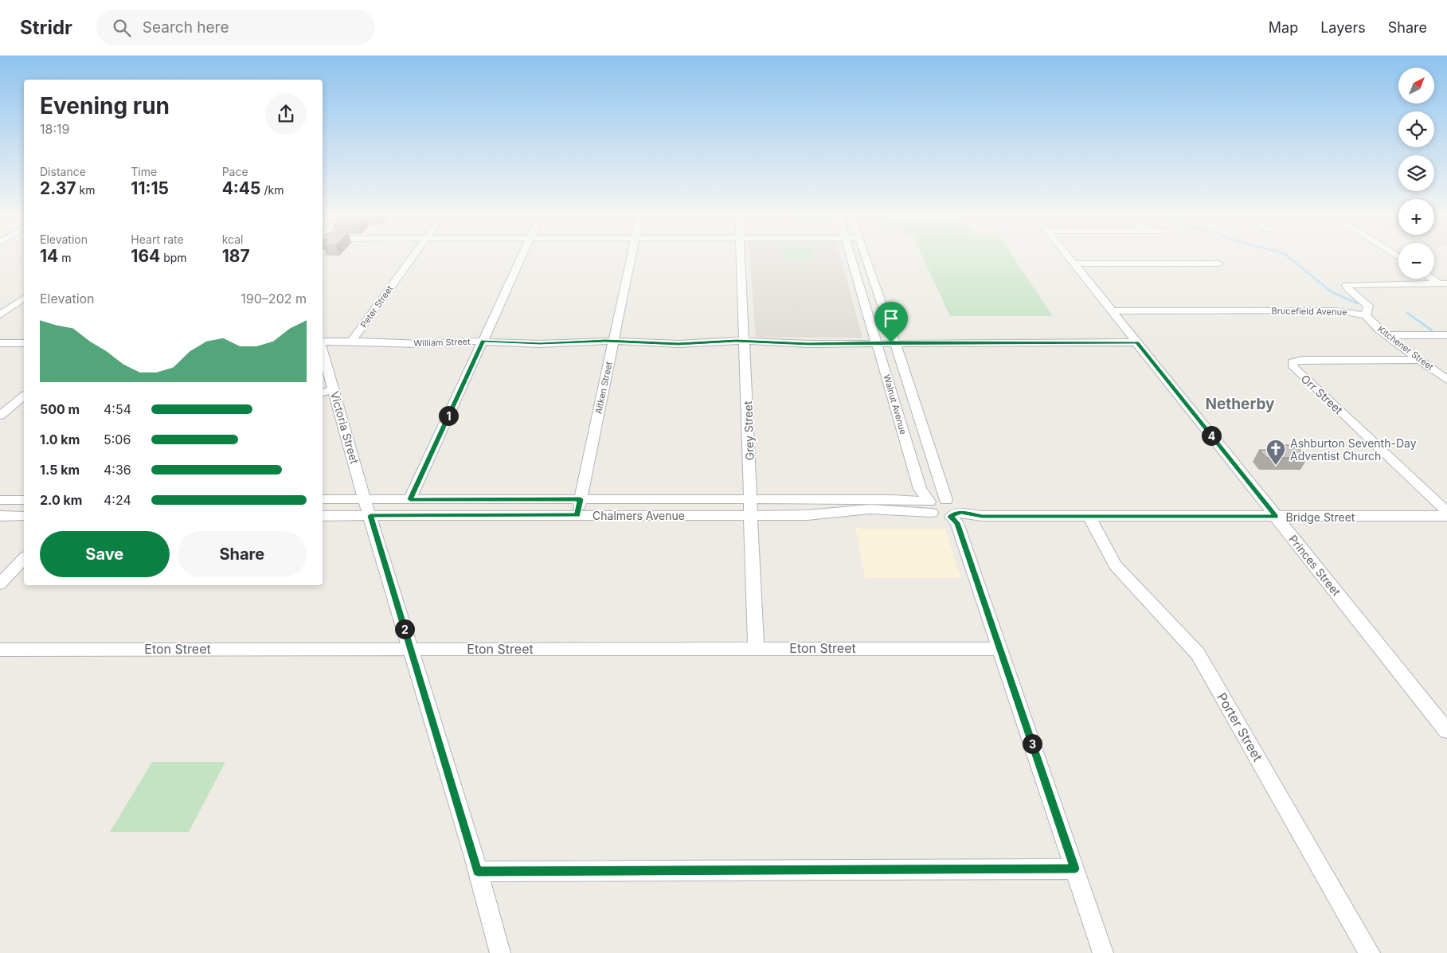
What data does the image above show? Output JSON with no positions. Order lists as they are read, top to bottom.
{
  "streets": {
    "street": [
      "Peter Street",
      "Brucefield Avenue",
      "William Street",
      "Kitchener Street",
      "Aitken Street",
      "Orr Street",
      "Walnut Avenue",
      "Victoria Street",
      "Grey Street",
      "Chalmers Avenue",
      "Bridge Street",
      "Princes Street",
      "Eton Street",
      "Porter Street"
    ]
  },
  "crossings": [
    ["Peter Street", "William Street"],
    ["Brucefield Avenue", "Kitchener Street"],
    ["Brucefield Avenue", "Princes Street"],
    ["William Street", "Aitken Street"],
    ["William Street", "Walnut Avenue"],
    ["William Street", "Grey Street"],
    ["William Street", "Princes Street"],
    ["Kitchener Street", "Orr Street"],
    ["Aitken Street", "Chalmers Avenue"],
    ["Walnut Avenue", "Chalmers Avenue"],
    ["Walnut Avenue", "Bridge Street"],
    ["Victoria Street", "Chalmers Avenue"],
    ["Victoria Street", "Eton Street"],
    ["Grey Street", "Chalmers Avenue"],
    ["Grey Street", "Eton Street"],
    ["Chalmers Avenue", "Bridge Street"],
    ["Bridge Street", "Princes Street"],
    ["Bridge Street", "Porter Street"]
  ],
  "districts": ["Netherby"],
  "places": {
    "church": ["Ashburton Seventh-Day Adventist Church"]
  },
  "north": "top right",
  "page": {
    "header": "Stridr",
    "search": "Search here",
    "nav": ["Map", "Layers", "Share"],
    "map_buttons": ["+", "−"],
    "heading": ["Evening run", "18:19"],
    "stats": [
      ["Distance", "2.37 km"],
      ["Time", "11:15"],
      ["Pace", "4:45 /km"],
      ["Elevation", "14 m"],
      ["Heart rate", "164 bpm"],
      ["kcal", "187"]
    ],
    "chart": ["Elevation", "190–202 m"],
    "list": [
      {
        "name": "500 m",
        "note": "4:54"
      },
      {
        "name": "1.0 km",
        "note": "5:06"
      },
      {
        "name": "1.5 km",
        "note": "4:36"
      },
      {
        "name": "2.0 km",
        "note": "4:24"
      }
    ],
    "pins": [
      "1",
      "4",
      "2",
      "3"
    ],
    "buttons": ["Save", "Share"]
  }
}
